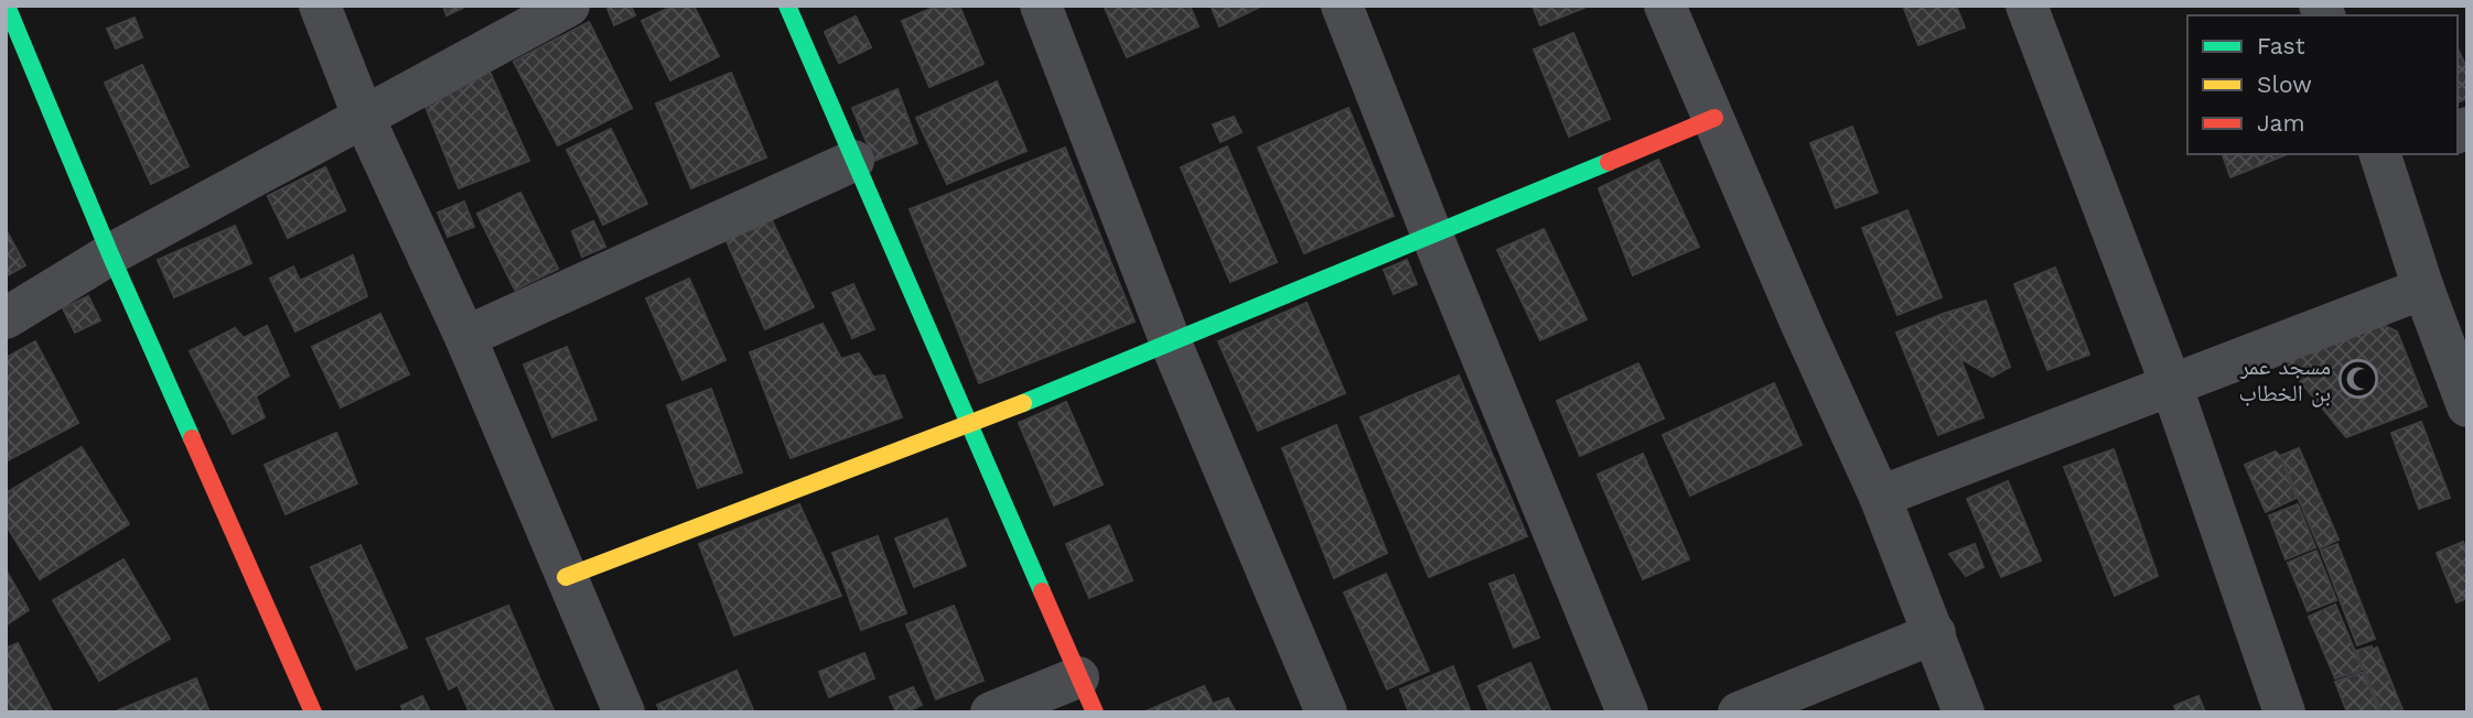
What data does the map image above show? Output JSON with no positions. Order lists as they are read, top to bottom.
{
  "places": {
    "mosque": ["مسجد عمر بن الخطاب"]
  },
  "legend": ["Fast", "Slow", "Jam"]
}
